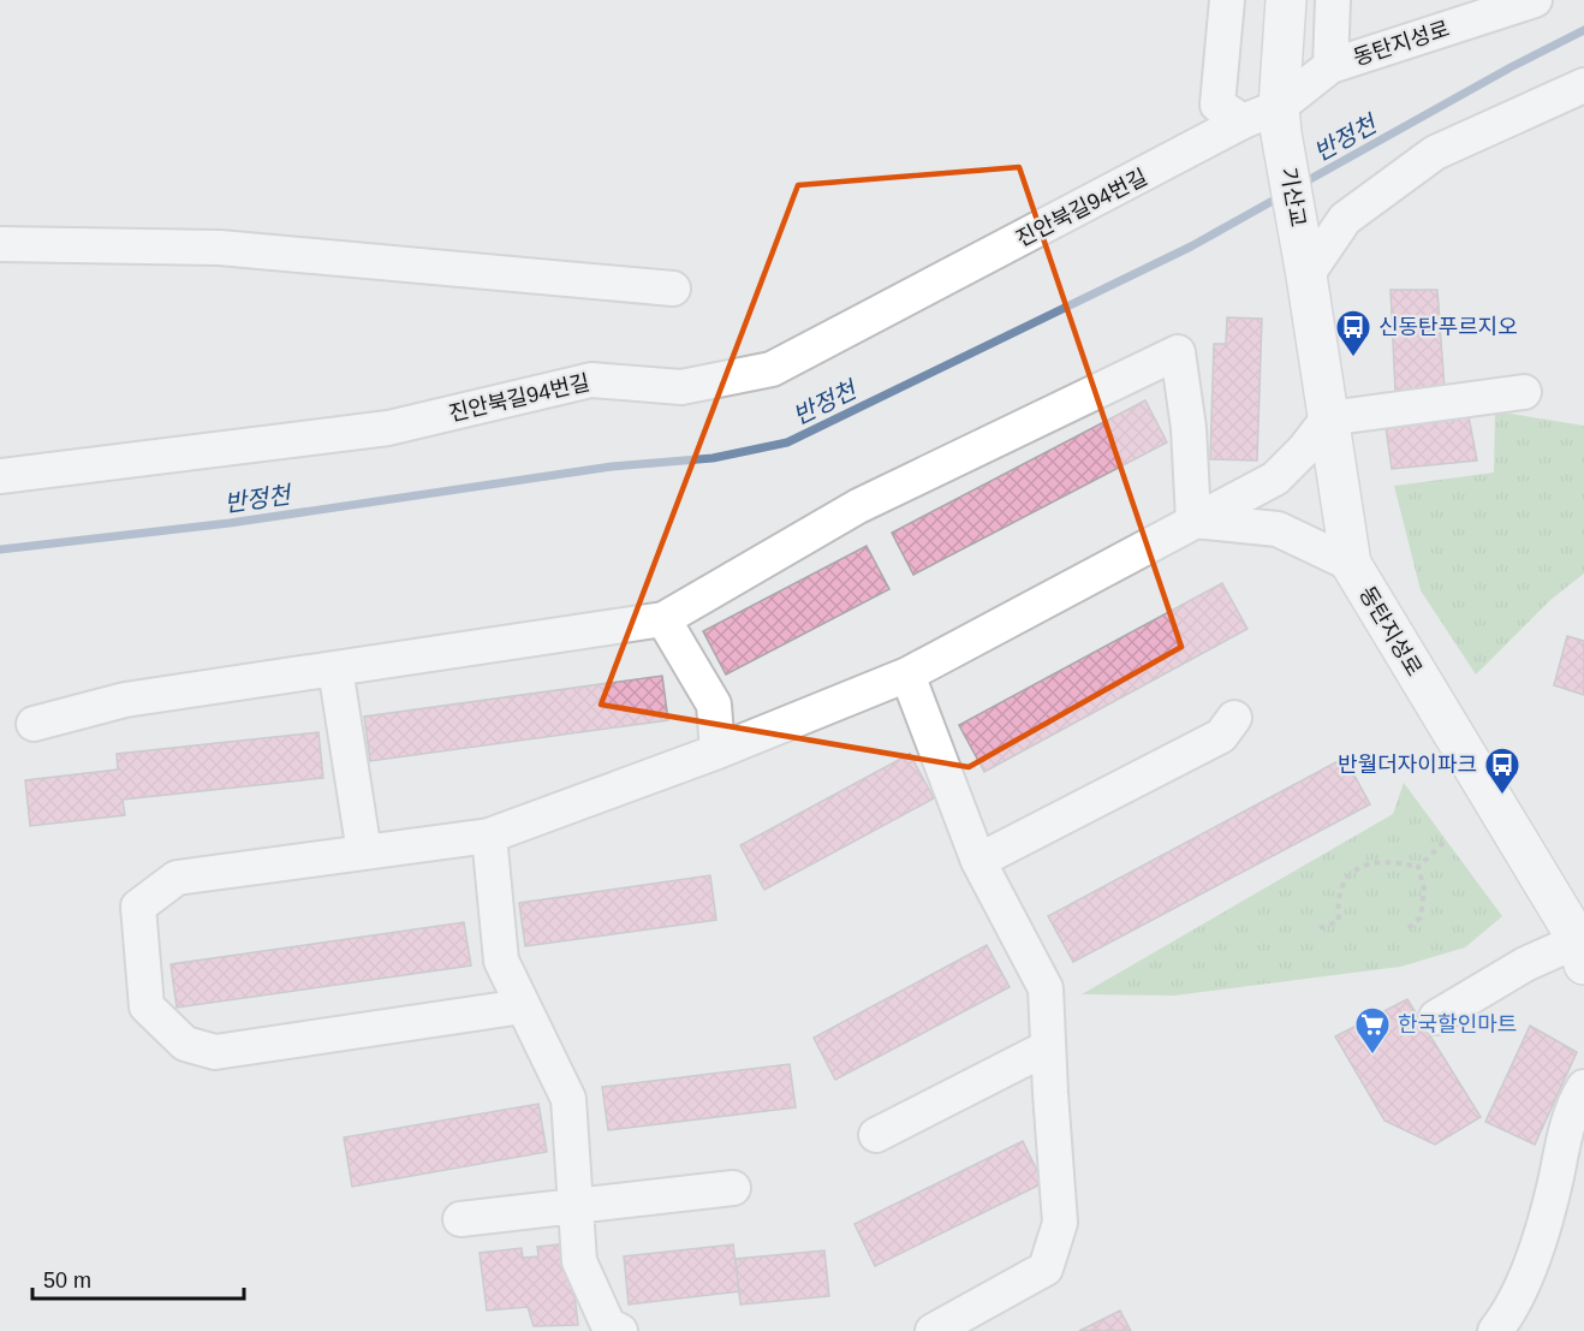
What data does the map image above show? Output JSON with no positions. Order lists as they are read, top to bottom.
{
  "streets": {
    "main road": ["동탄지성로", "기산교"],
    "street": ["진안북길94번길"]
  },
  "crossings": [
    ["동탄지성로", "기산교"],
    ["동탄지성로", "진안북길94번길"],
    ["기산교", "진안북길94번길"]
  ],
  "water": ["반정천"],
  "places": {
    "bus stop": ["신동탄푸르지오", "반월더자이파크"],
    "supermarket": ["한국할인마트"]
  },
  "scale_bar": "50 m"
}
